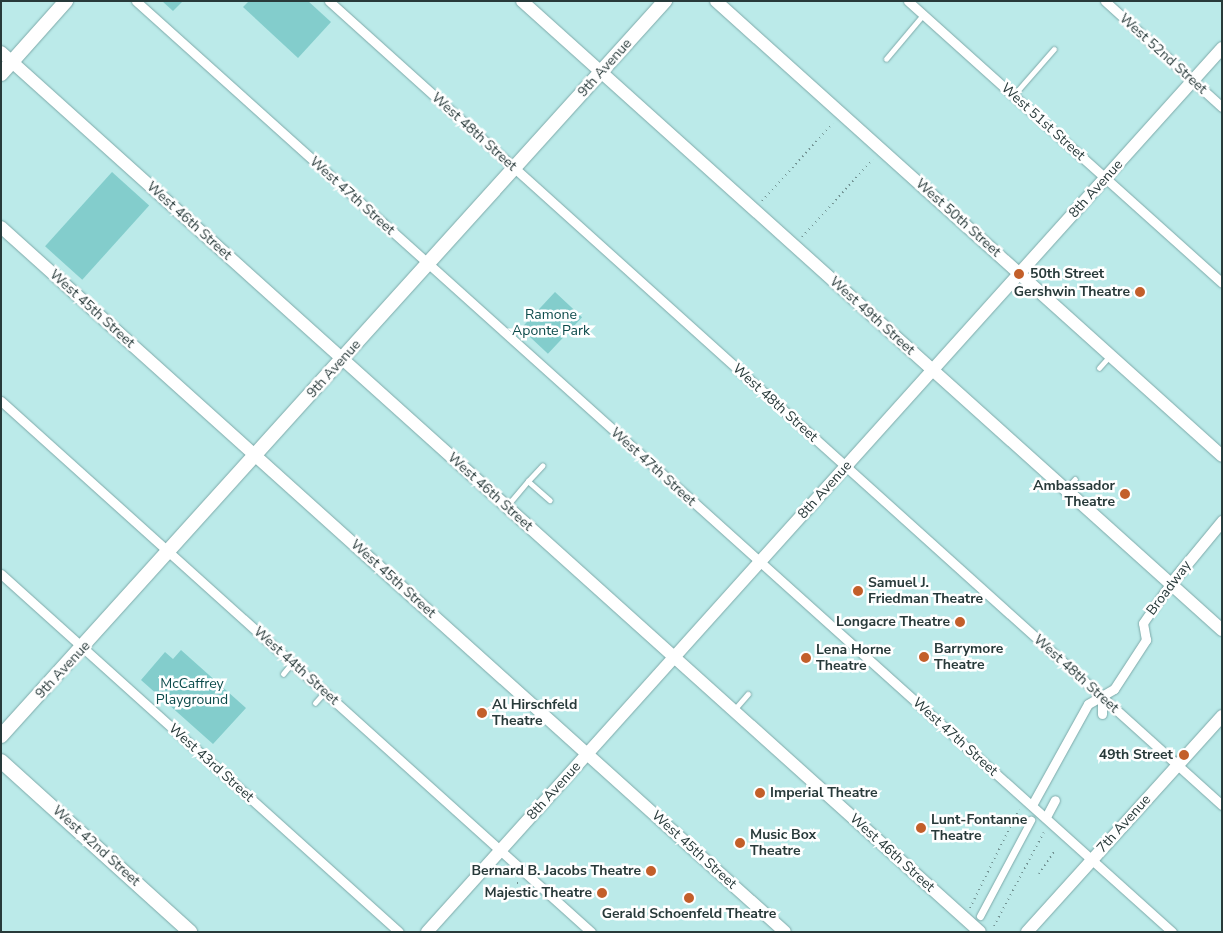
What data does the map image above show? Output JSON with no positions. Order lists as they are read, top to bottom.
{
  "streets": {
    "main road": [
      "9th Avenue",
      "8th Avenue",
      "West 50th Street",
      "West 46th Street",
      "West 45th Street",
      "West 49th Street",
      "7th Avenue",
      "West 42nd Street"
    ],
    "street": [
      "West 52nd Street",
      "West 51st Street",
      "West 48th Street",
      "West 47th Street",
      "Broadway",
      "West 44th Street",
      "West 43rd Street"
    ]
  },
  "crossings": [
    ["West 52nd Street", "8th Avenue"],
    ["9th Avenue", "West 48th Street"],
    ["9th Avenue", "West 47th Street"],
    ["9th Avenue", "West 46th Street"],
    ["9th Avenue", "West 45th Street"],
    ["9th Avenue", "West 49th Street"],
    ["9th Avenue", "West 44th Street"],
    ["9th Avenue", "West 43rd Street"],
    ["West 51st Street", "8th Avenue"],
    ["West 48th Street", "8th Avenue"],
    ["West 48th Street", "Broadway"],
    ["West 48th Street", "7th Avenue"],
    ["8th Avenue", "West 47th Street"],
    ["8th Avenue", "West 50th Street"],
    ["8th Avenue", "West 46th Street"],
    ["8th Avenue", "West 45th Street"],
    ["8th Avenue", "West 49th Street"],
    ["8th Avenue", "West 44th Street"],
    ["West 47th Street", "Broadway"],
    ["West 47th Street", "7th Avenue"],
    ["West 49th Street", "Broadway"]
  ],
  "parks": ["Ramone Aponte Park", "McCaffrey Playground"],
  "places": [
    "50th Street",
    "Gershwin Theatre",
    "Ambassador Theatre",
    "Samuel J. Friedman Theatre",
    "Longacre Theatre",
    "Barrymore Theatre",
    "Lena Horne Theatre",
    "Al Hirschfeld Theatre",
    "49th Street",
    "Imperial Theatre",
    "Lunt-Fontanne Theatre",
    "Music Box Theatre",
    "Bernard B. Jacobs Theatre",
    "Majestic Theatre",
    "Gerald Schoenfeld Theatre"
  ]
}
